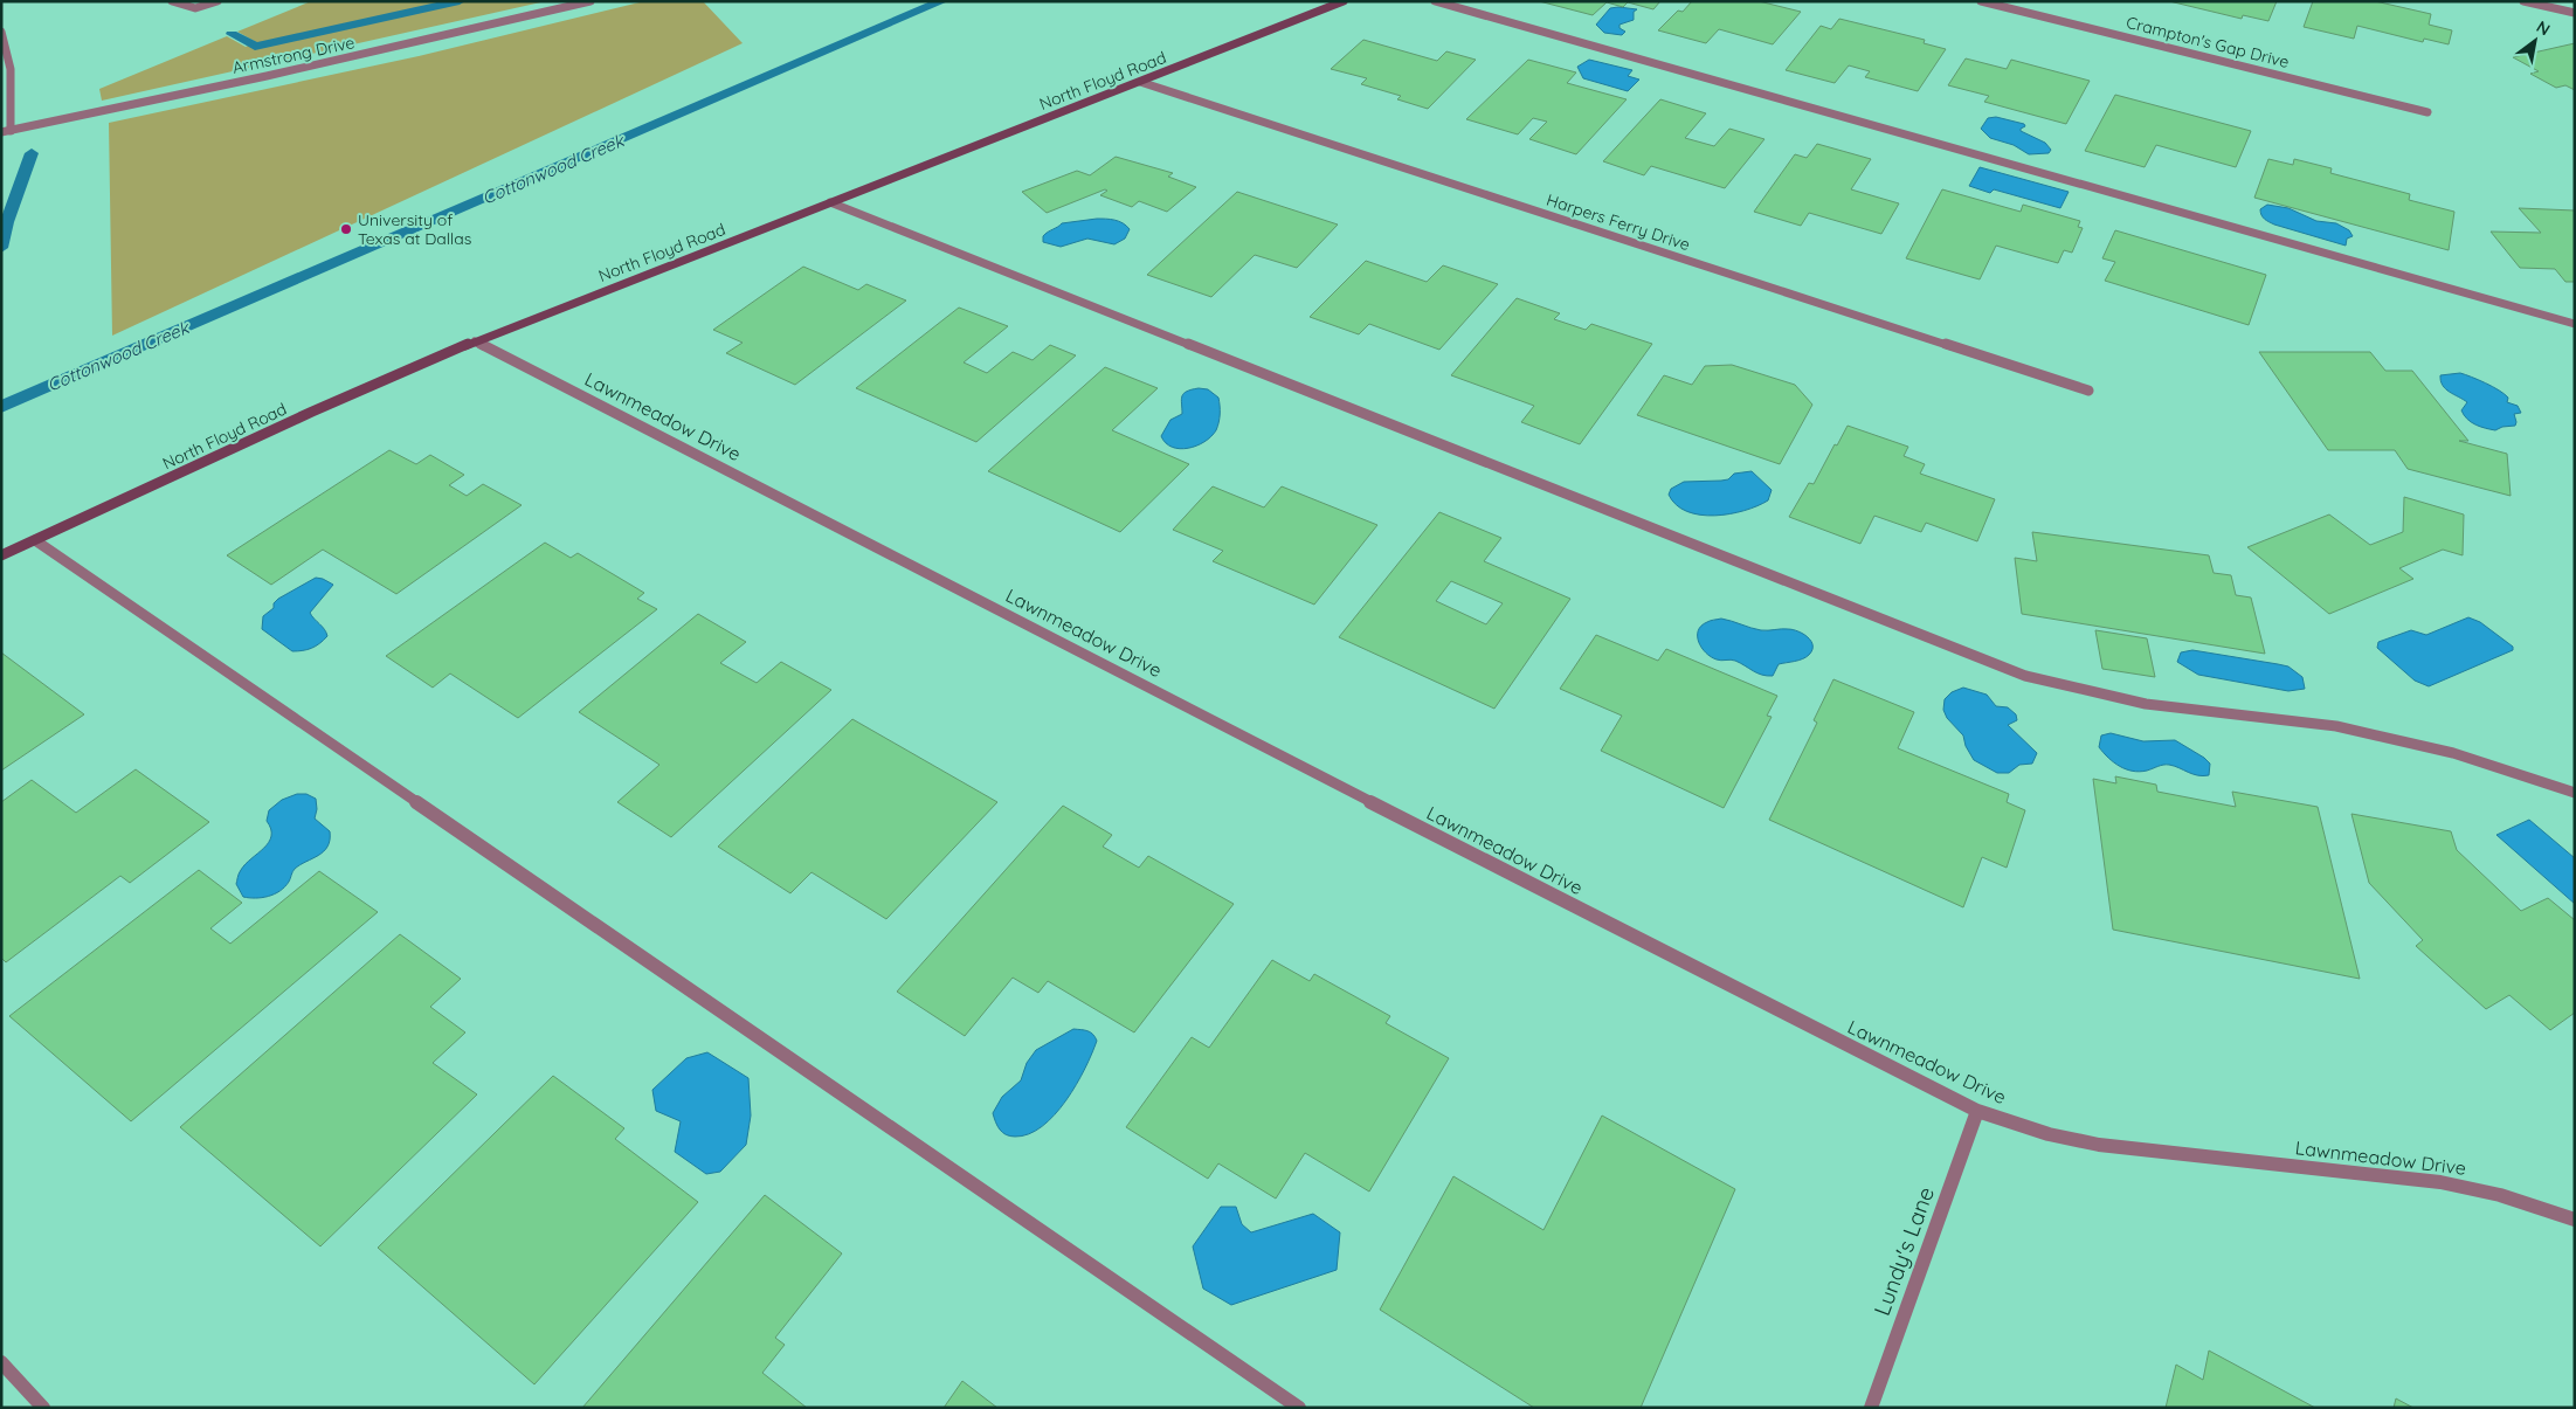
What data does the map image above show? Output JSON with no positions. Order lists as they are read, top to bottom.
{
  "streets": {
    "street": [
      "Crampton's Gap Drive",
      "Armstrong Drive",
      "North Floyd Road",
      "Harpers Ferry Drive",
      "Lawnmeadow Drive",
      "Lundy's Lane"
    ]
  },
  "crossings": [
    ["North Floyd Road", "Harpers Ferry Drive"],
    ["North Floyd Road", "Lawnmeadow Drive"],
    ["Lawnmeadow Drive", "Lundy's Lane"]
  ],
  "water": ["Cottonwood Creek"],
  "places": ["University of Texas at Dallas"],
  "north": "top right"
}
